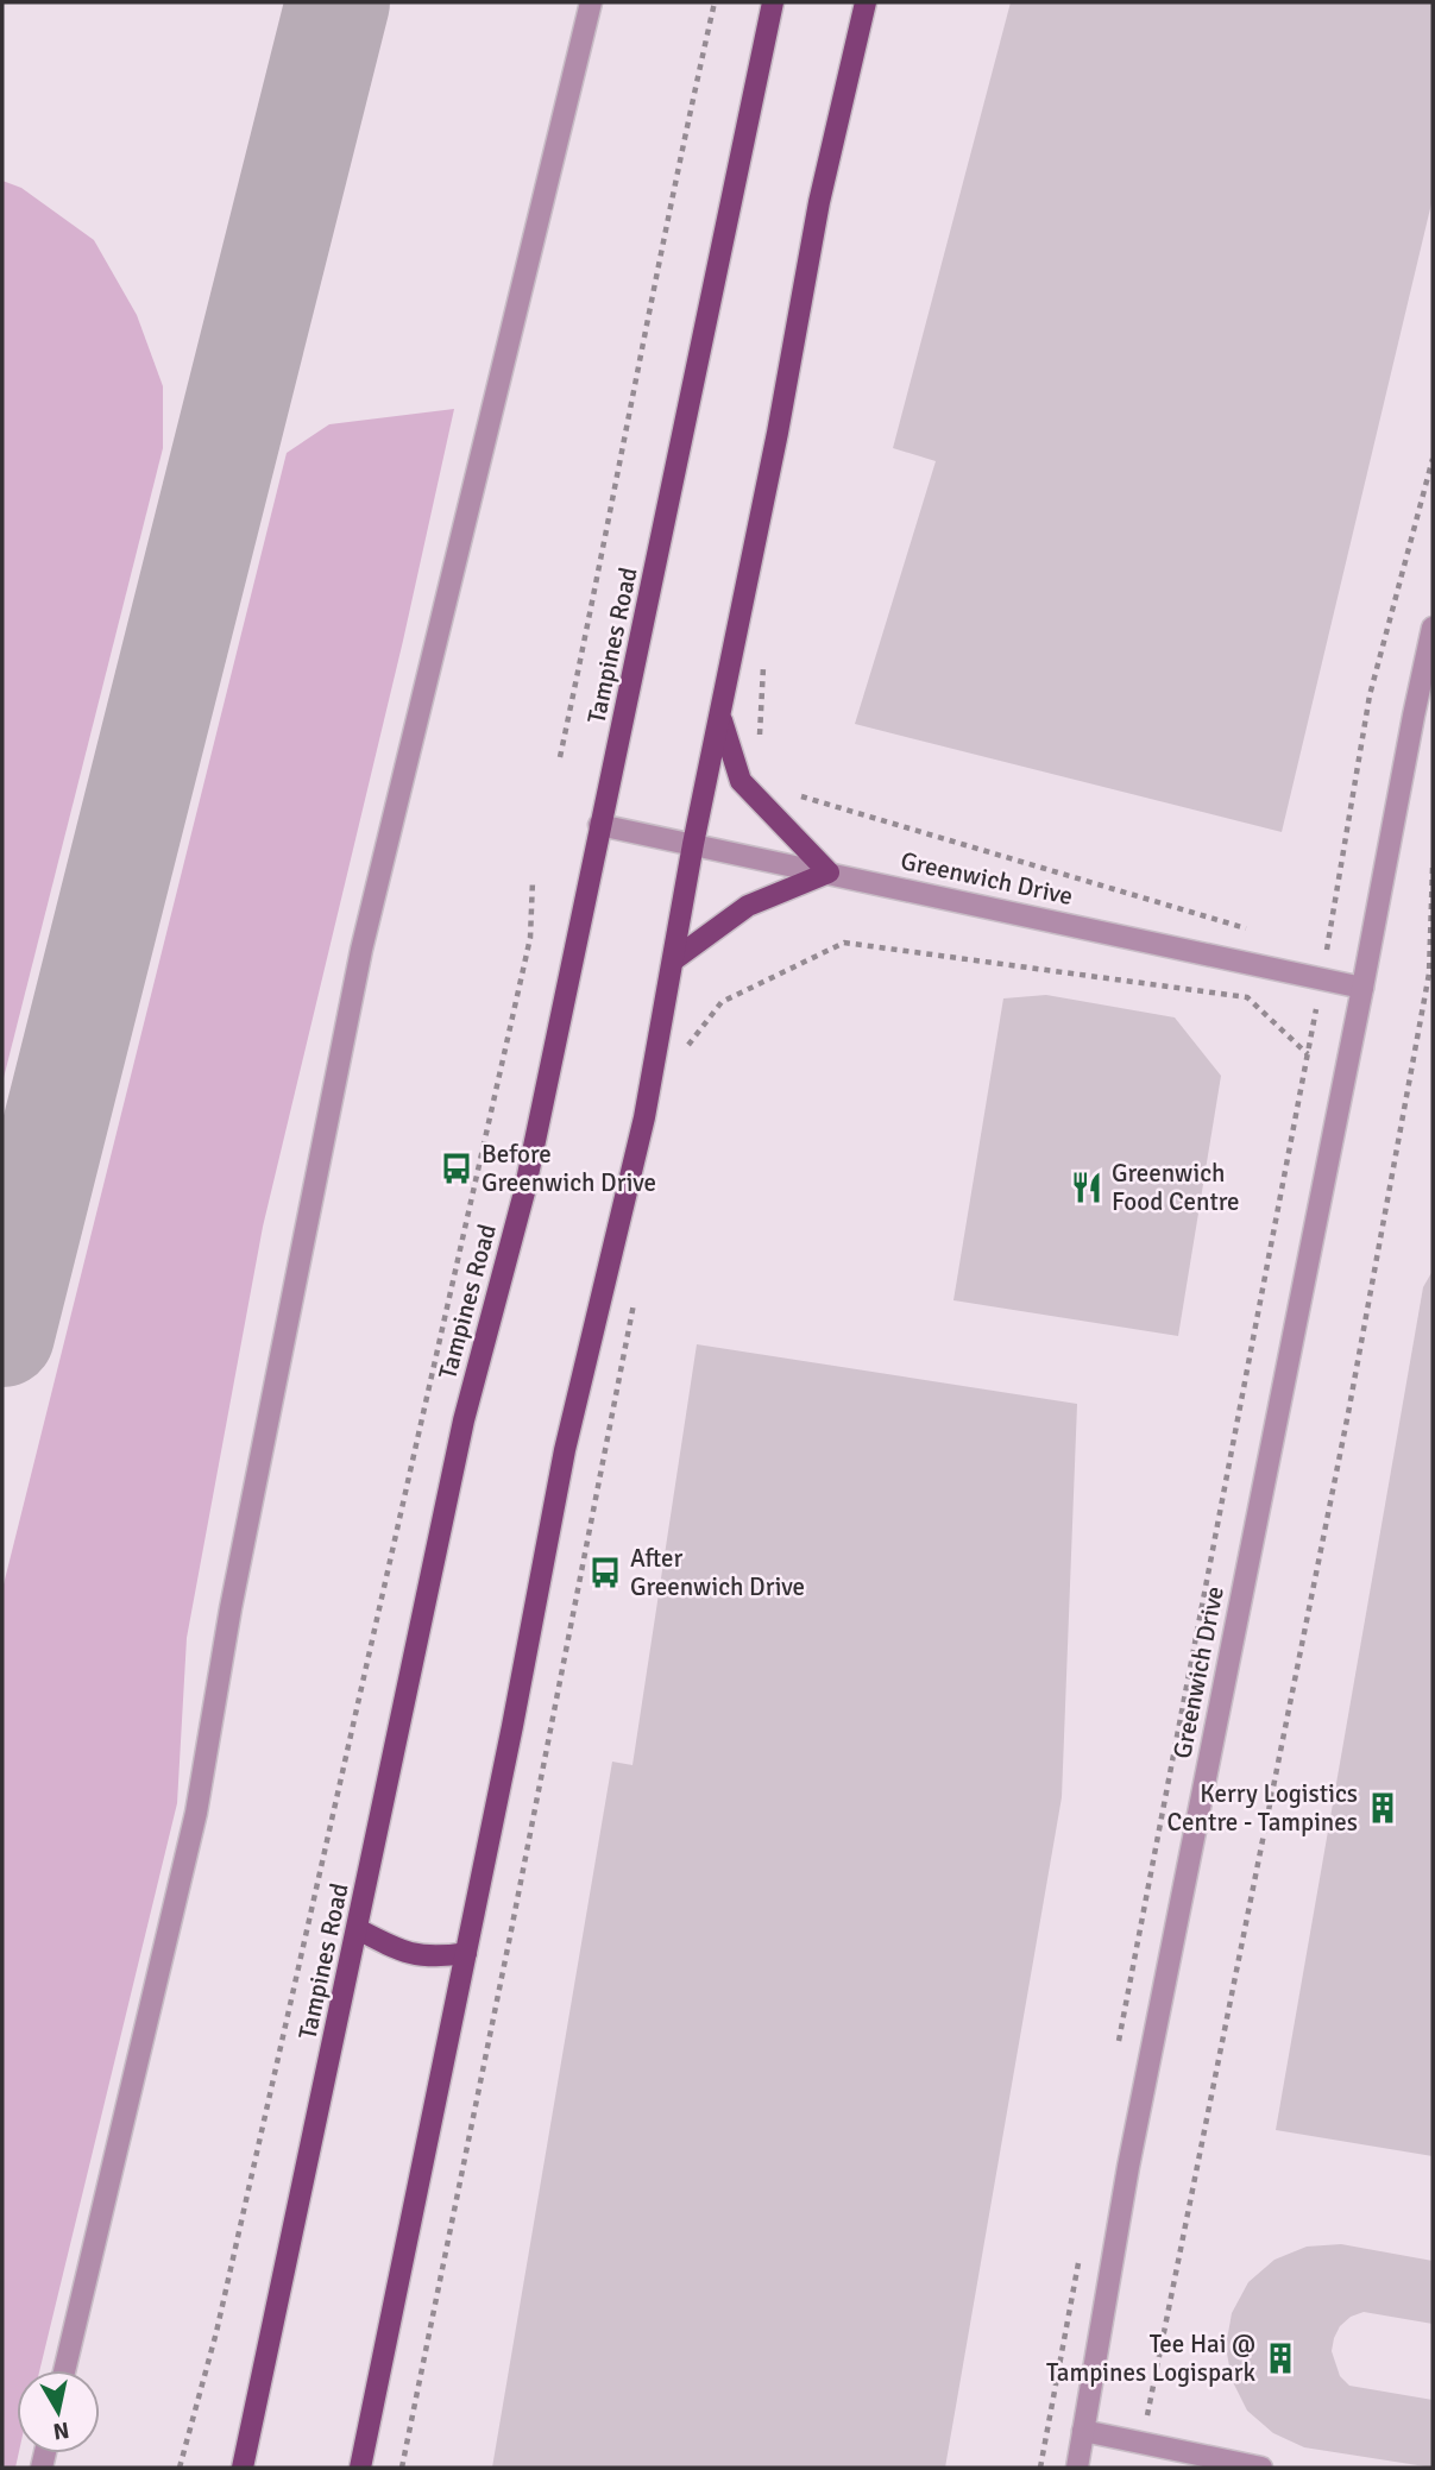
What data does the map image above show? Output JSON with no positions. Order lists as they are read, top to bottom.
{
  "streets": {
    "main road": ["Tampines Road"],
    "lane": ["Greenwich Drive"]
  },
  "crossings": [
    ["Tampines Road", "Greenwich Drive"]
  ],
  "places": {
    "bus stop": ["Before Greenwich Drive", "After Greenwich Drive"],
    "restaurant": ["Greenwich Food Centre"],
    "building": ["Kerry Logistics Centre - Tampines", "Tee Hai @ Tampines Logispark"]
  },
  "north": "bottom"
}
